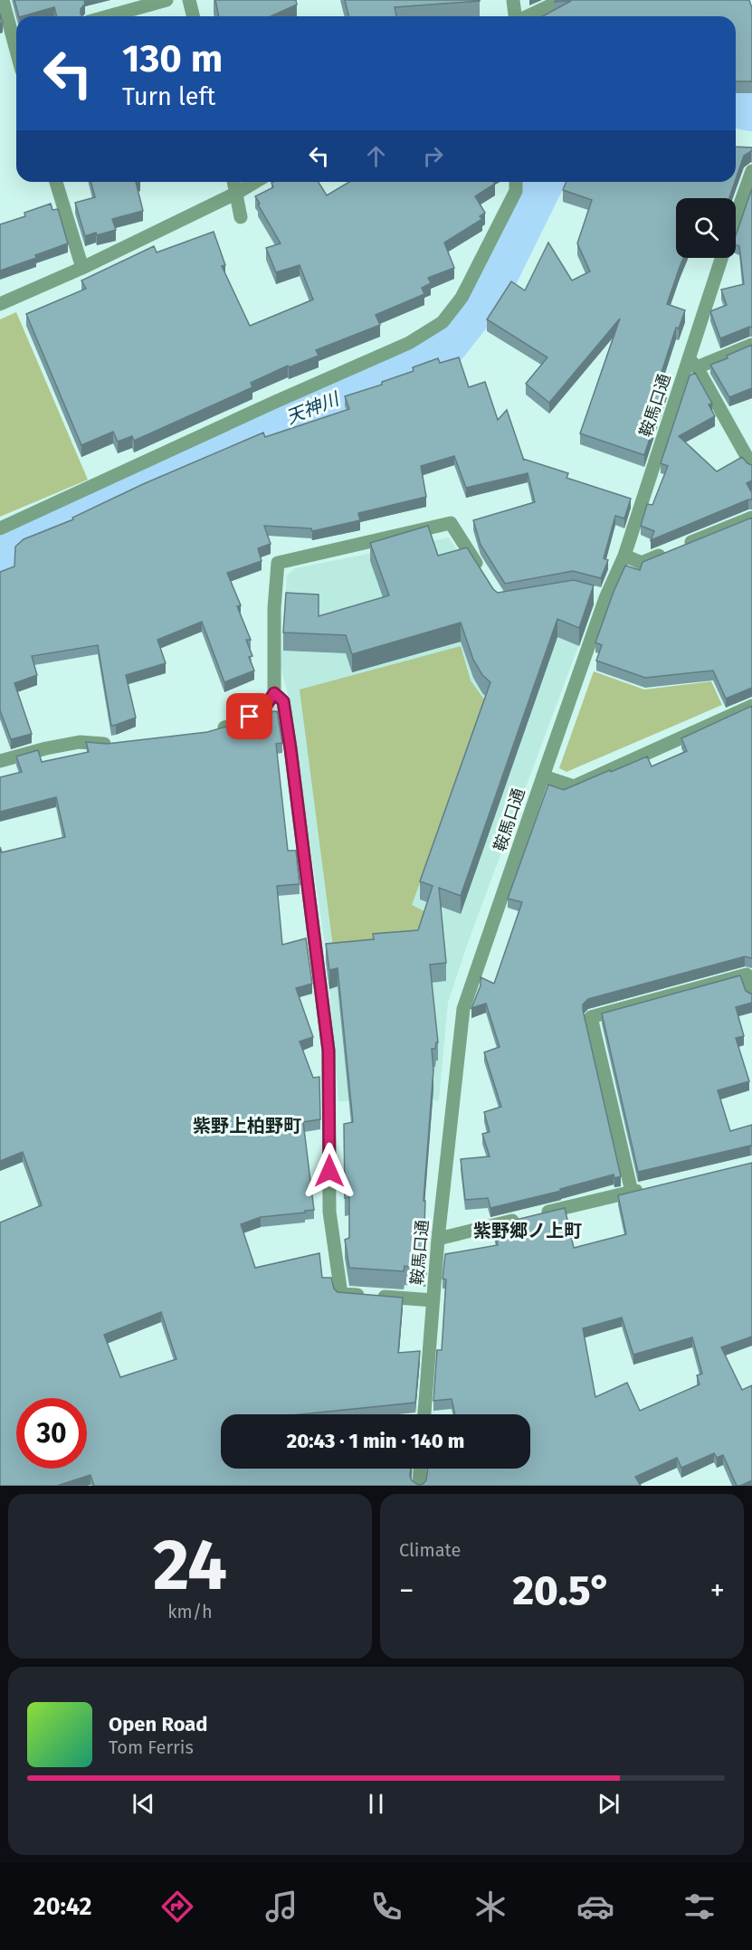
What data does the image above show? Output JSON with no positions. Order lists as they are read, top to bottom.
{
  "streets": {
    "street": ["鞍馬口通"]
  },
  "districts": ["紫野上柏野町", "紫野郷ノ上町"],
  "water": ["天神川"],
  "page": {
    "turn": ["130 m", "Turn left"],
    "limit": "30",
    "trip": "20:43 · 1 min · 140 m",
    "tile": [
      ["24", "km/h"],
      "Climate"
    ],
    "heat": ["−", "20.5°", "+"],
    "song": ["Open Road", "Tom Ferris"],
    "tabs": "20:42"
  }
}
